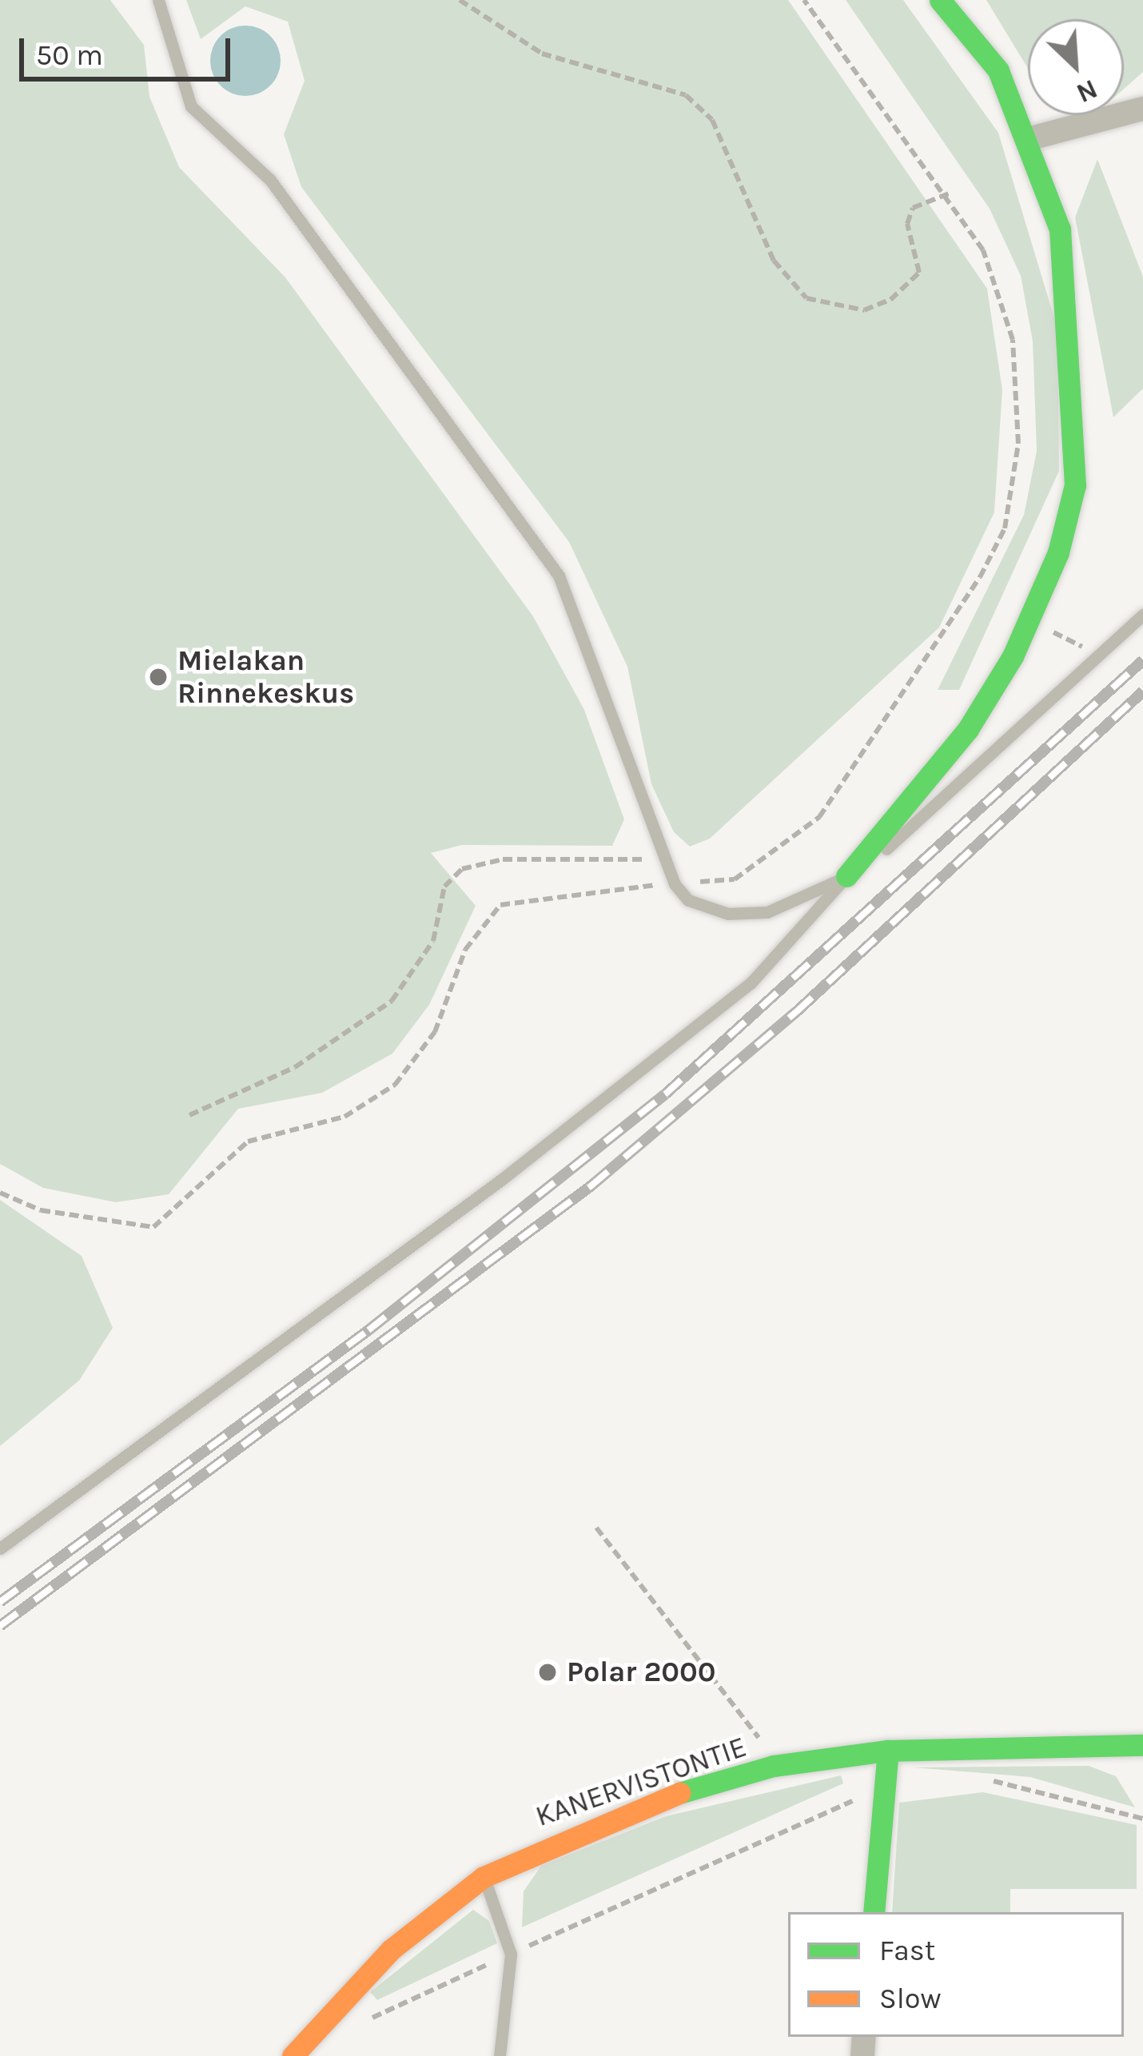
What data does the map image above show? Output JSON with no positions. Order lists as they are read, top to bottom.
{
  "streets": {
    "street": ["KANERVISTONTIE"]
  },
  "places": ["Mielakan Rinnekeskus", "Polar 2000"],
  "legend": ["Fast", "Slow"],
  "scale_bar": "50 m",
  "north": "bottom right"
}
